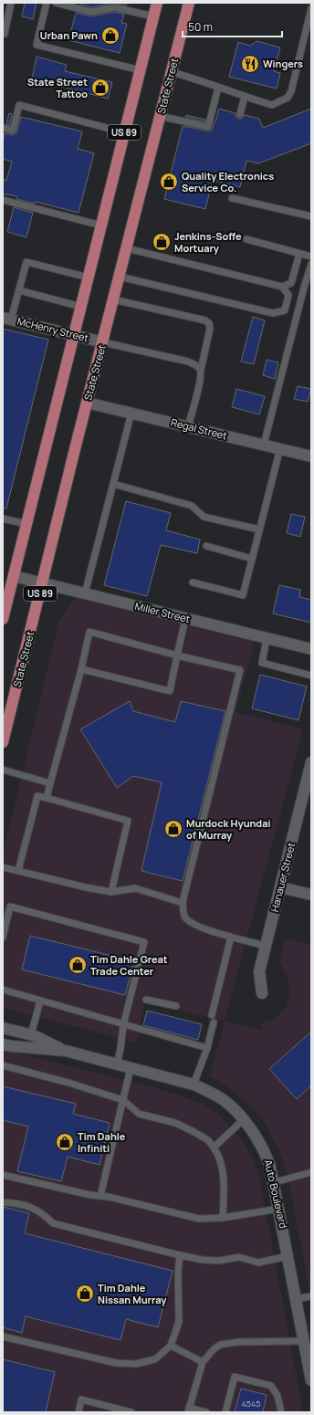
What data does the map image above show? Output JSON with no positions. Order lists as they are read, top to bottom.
{
  "streets": {
    "main road": ["State Street", "US 89"],
    "street": [
      "McHenry Street",
      "Regal Street",
      "Miller Street",
      "Hanauer Street",
      "Auto Boulevard"
    ]
  },
  "crossings": [
    ["State Street", "McHenry Street"],
    ["State Street", "Regal Street"],
    ["State Street", "Miller Street"],
    ["US 89", "McHenry Street"],
    ["US 89", "Miller Street"]
  ],
  "places": {
    "shop": [
      "Urban Pawn",
      "State Street Tattoo",
      "Quality Electronics Service Co.",
      "Jenkins-Soffe Mortuary",
      "Murdock Hyundai of Murray",
      "Tim Dahle Great Trade Center",
      "Tim Dahle Infiniti",
      "Tim Dahle Nissan Murray"
    ],
    "restaurant": ["Wingers"]
  },
  "house_numbers": ["4545"],
  "scale_bar": "50 m"
}
